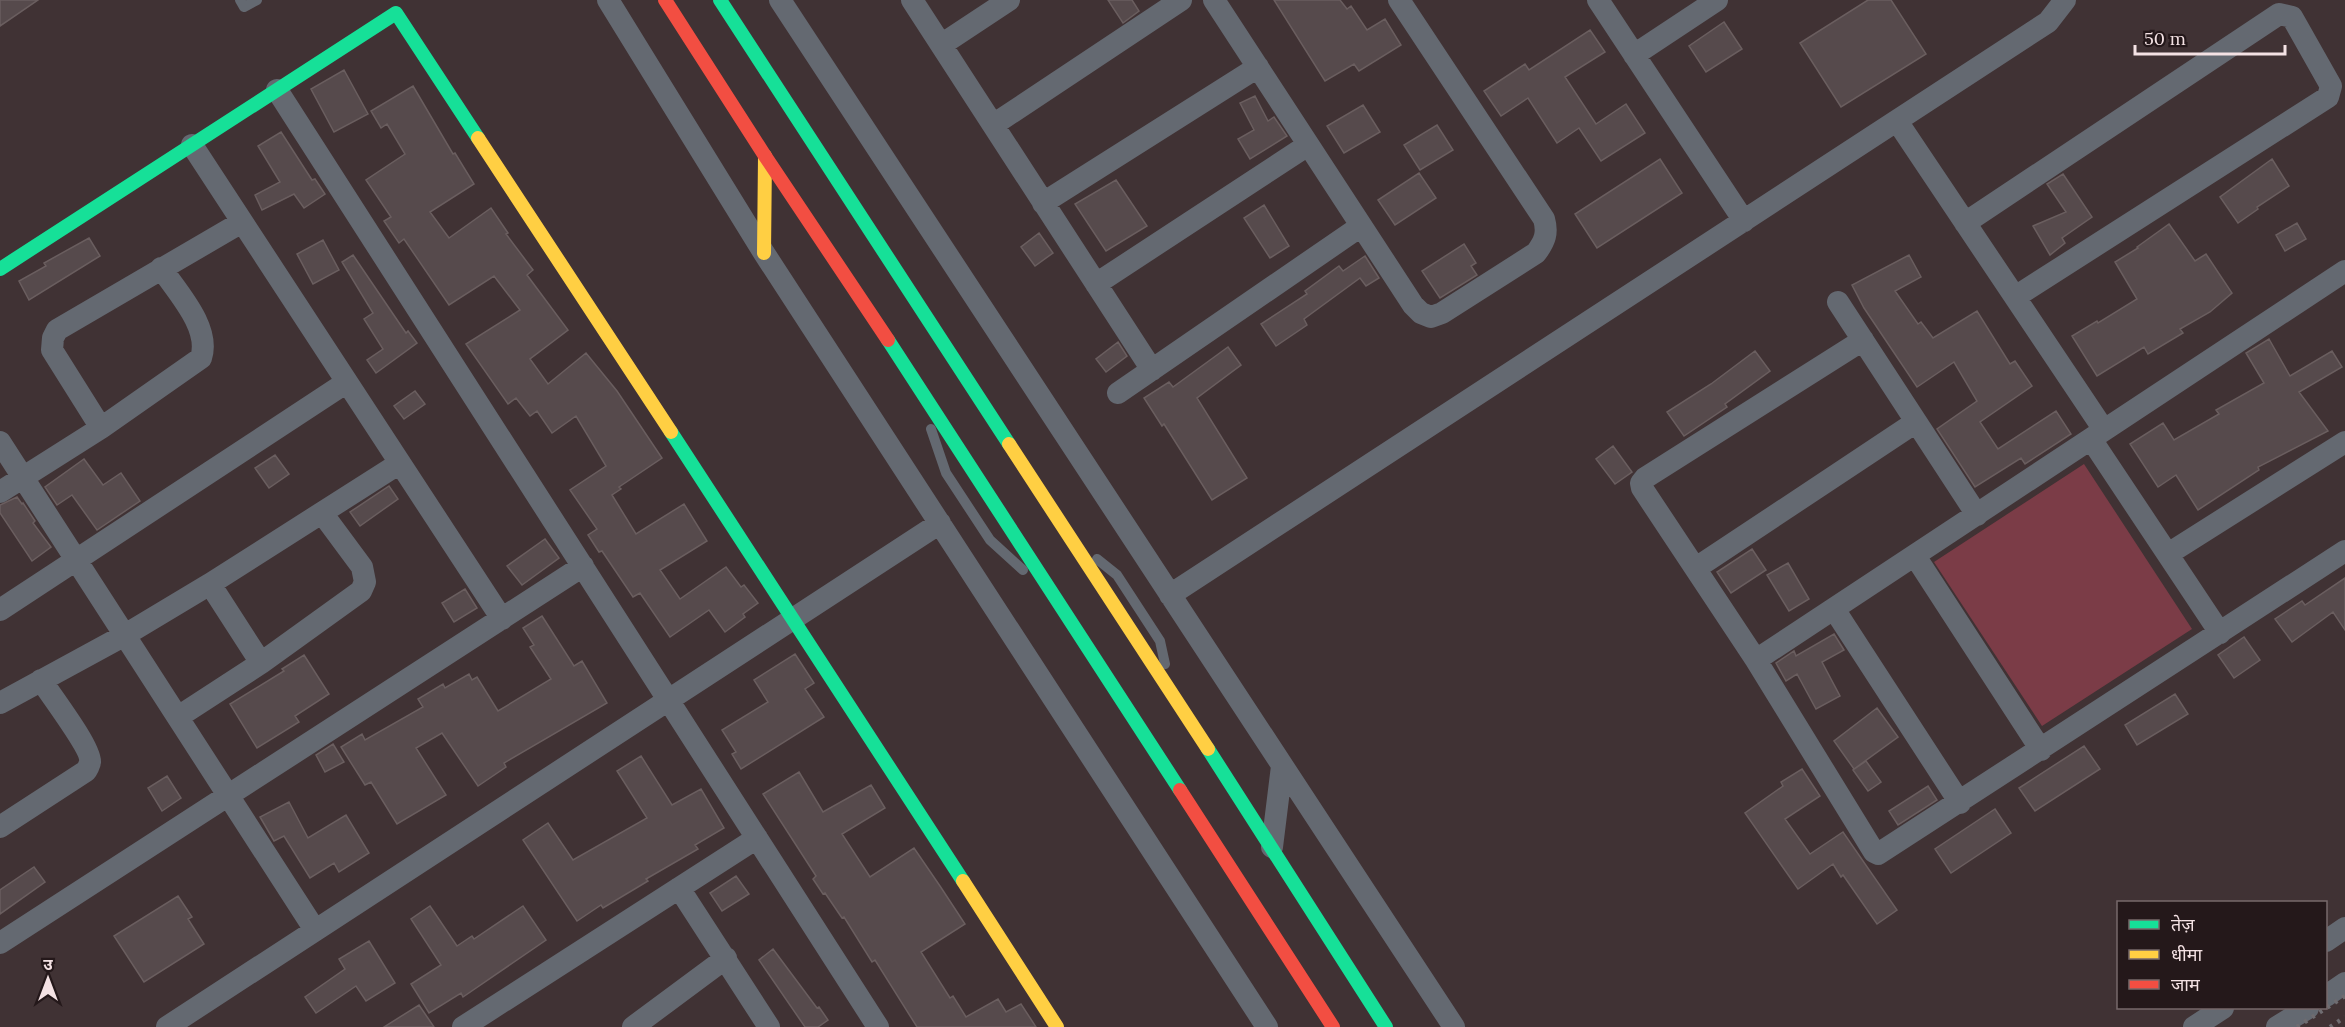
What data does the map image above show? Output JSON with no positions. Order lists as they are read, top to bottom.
{
  "legend": ["तेज़", "धीमा", "जाम"],
  "scale_bar": "50 m",
  "north": "top"
}
